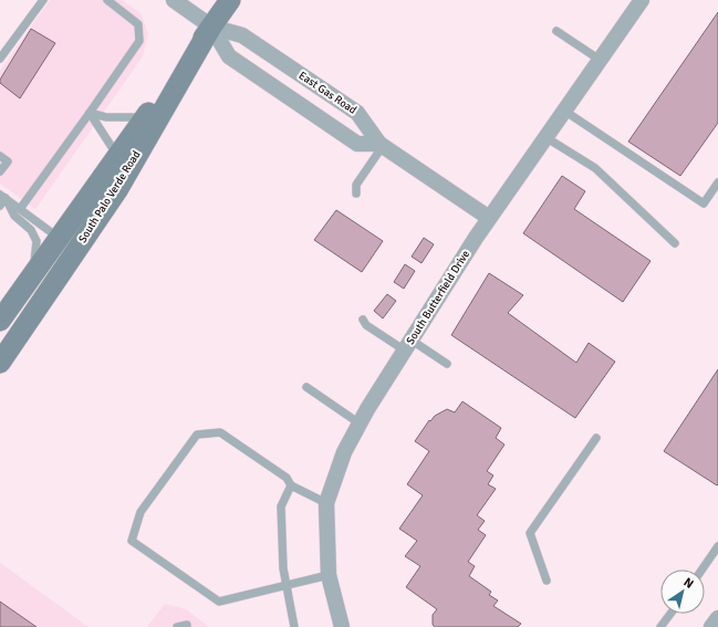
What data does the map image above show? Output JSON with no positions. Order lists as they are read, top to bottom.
{
  "streets": {
    "main road": ["South Palo Verde Road"],
    "street": ["East Gas Road", "South Butterfield Drive"]
  },
  "crossings": [
    ["East Gas Road", "South Palo Verde Road"],
    ["East Gas Road", "South Butterfield Drive"]
  ],
  "north": "top right"
}
